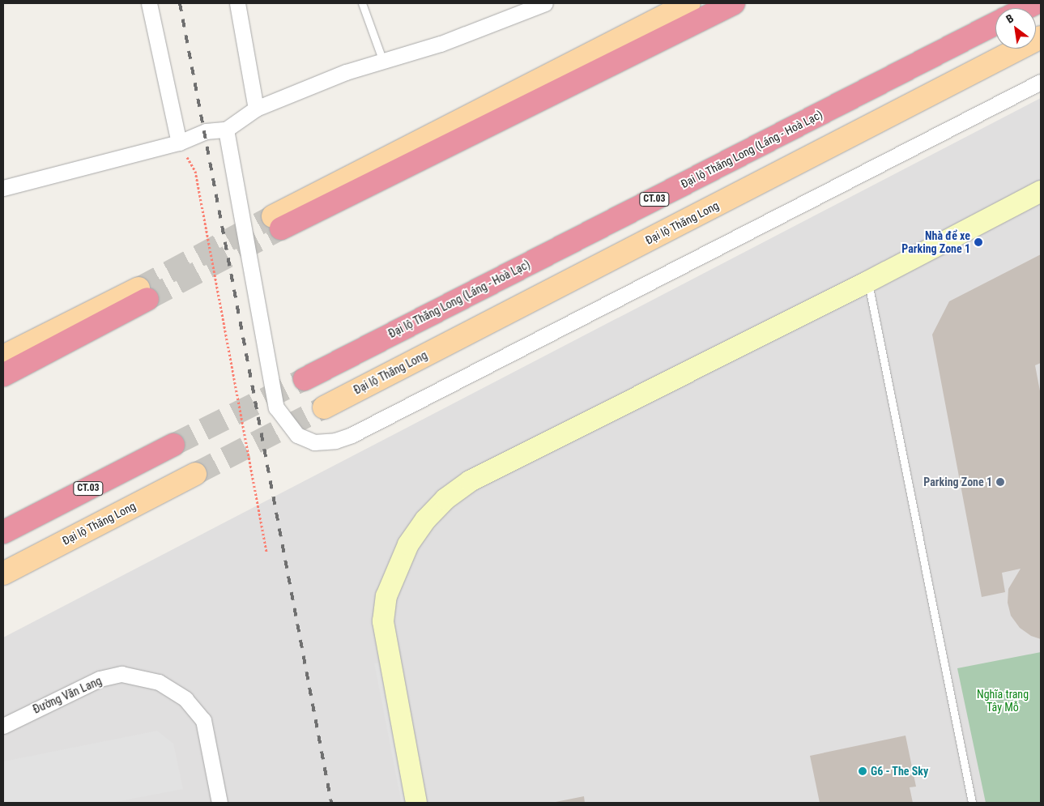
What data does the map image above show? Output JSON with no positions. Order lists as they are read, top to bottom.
{
  "streets": {
    "highway": ["Đại lộ Thăng Long (Láng - Hoà Lạc)", "CT.03"],
    "main road": ["Đại lộ Thăng Long"],
    "street": ["Đường Văn Lang"]
  },
  "parks": ["Nghĩa trang Tây Mỗ"],
  "places": ["Nhà để xe Parking Zone 1", "Parking Zone 1", "G6 - The Sky"],
  "north": "top left"
}
